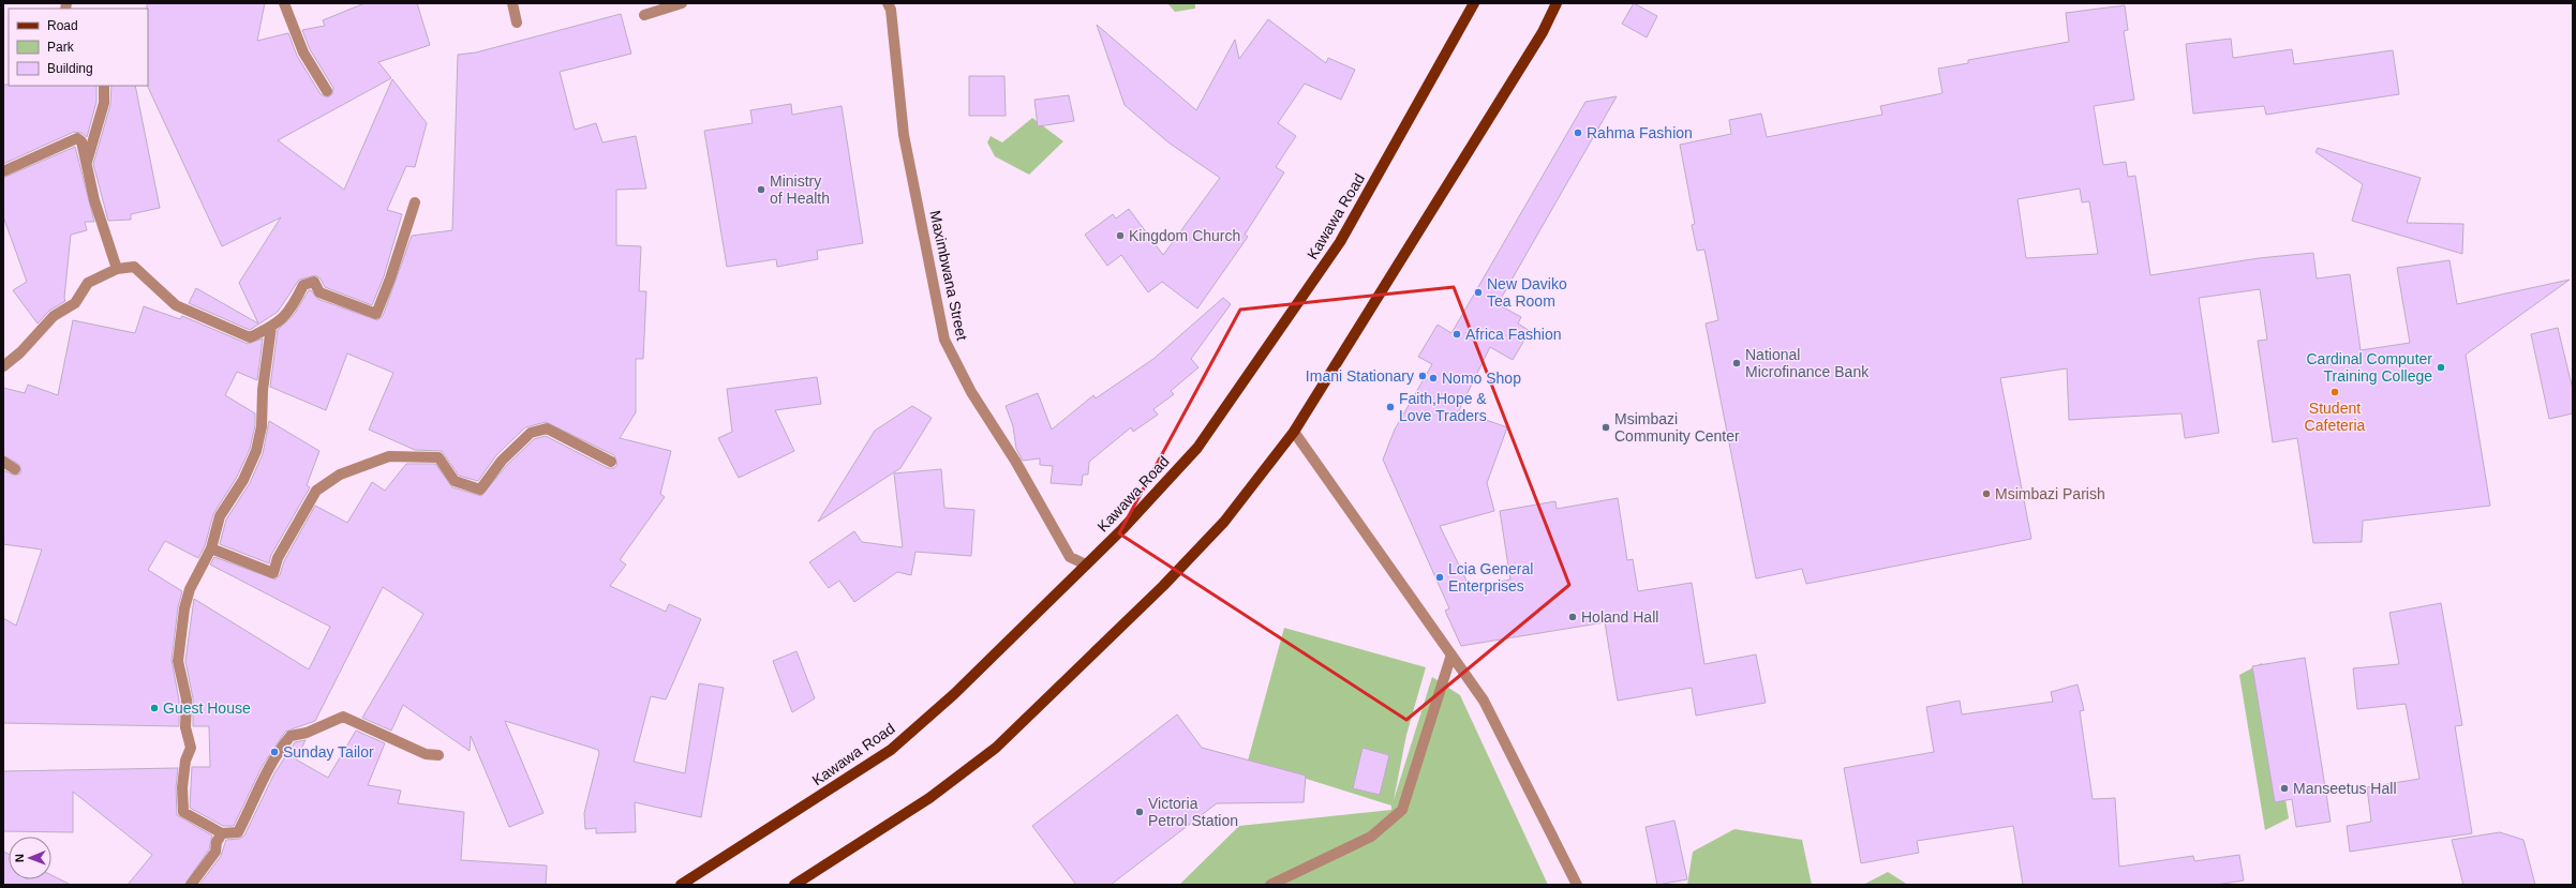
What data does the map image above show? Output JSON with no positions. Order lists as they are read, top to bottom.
{
  "streets": {
    "main road": ["Kawawa Road"],
    "street": ["Maximbwana Street"]
  },
  "crossings": [
    ["Kawawa Road", "Maximbwana Street"]
  ],
  "places": [
    "Rahma Fashion",
    "Ministry of Health",
    "Kingdom Church",
    "New Daviko Tea Room",
    "Africa Fashion",
    "National Microfinance Bank",
    "Cardinal Computer Training College",
    "Imani Stationary",
    "Nomo Shop",
    "Student Cafeteria",
    "Faith,Hope & Love Traders",
    "Msimbazi Community Center",
    "Msimbazi Parish",
    "Lcia General Enterprises",
    "Holand Hall",
    "Guest House",
    "Sunday Tailor",
    "Manseetus Hall",
    "Victoria Petrol Station"
  ],
  "legend": ["Road", "Park", "Building"],
  "north": "left"
}
